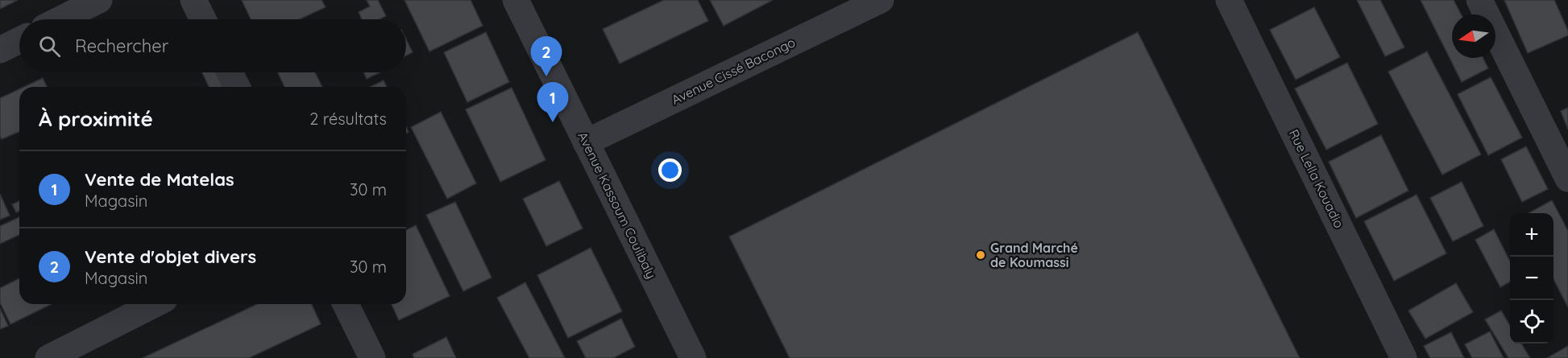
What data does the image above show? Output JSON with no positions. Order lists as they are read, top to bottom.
{
  "streets": {
    "street": ["Avenue Cissé Bacongo", "Rue Lella Kouadio", "Avenue Kassoum Coulibaly"]
  },
  "crossings": [
    ["Avenue Cissé Bacongo", "Avenue Kassoum Coulibaly"]
  ],
  "places": ["Grand Marché de Koumassi"],
  "north": "left",
  "page": {
    "search": "Rechercher",
    "pins": ["2", "1"],
    "heading": ["À proximité", "2 résultats"],
    "list": [
      {
        "mark": "1",
        "name": "Vente de Matelas",
        "note": "Magasin",
        "value": "30 m"
      },
      {
        "mark": "2",
        "name": "Vente d'objet divers",
        "note": "Magasin",
        "value": "30 m"
      }
    ],
    "map_buttons": ["+", "−"]
  }
}
